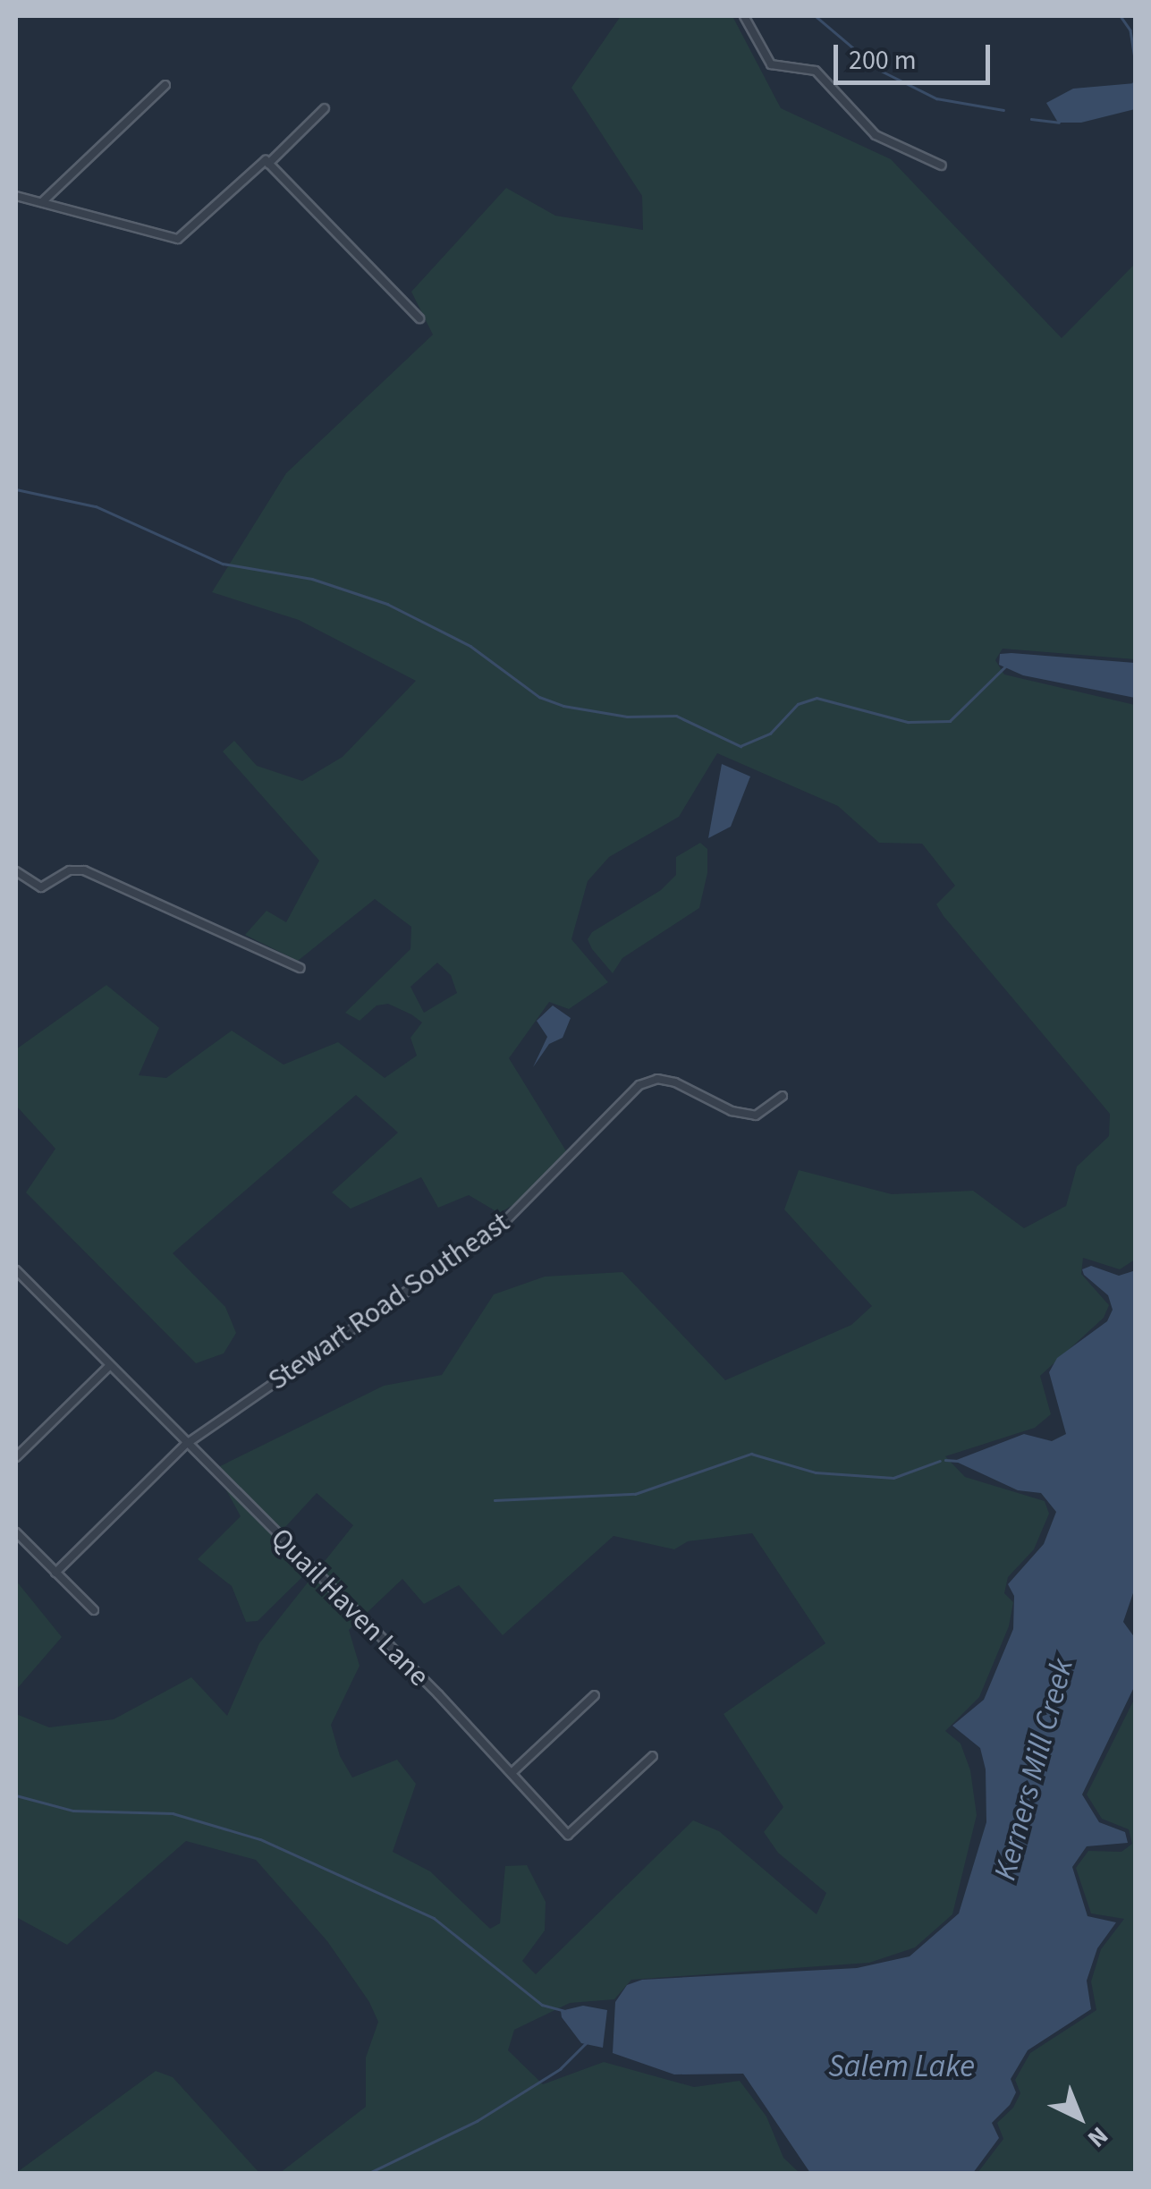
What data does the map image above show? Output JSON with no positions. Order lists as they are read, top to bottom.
{
  "streets": {
    "street": ["Stewart Road Southeast", "Quail Haven Lane"]
  },
  "crossings": [
    ["Stewart Road Southeast", "Quail Haven Lane"]
  ],
  "water": ["Kerners Mill Creek", "Salem Lake"],
  "scale_bar": "200 m",
  "north": "bottom right"
}
